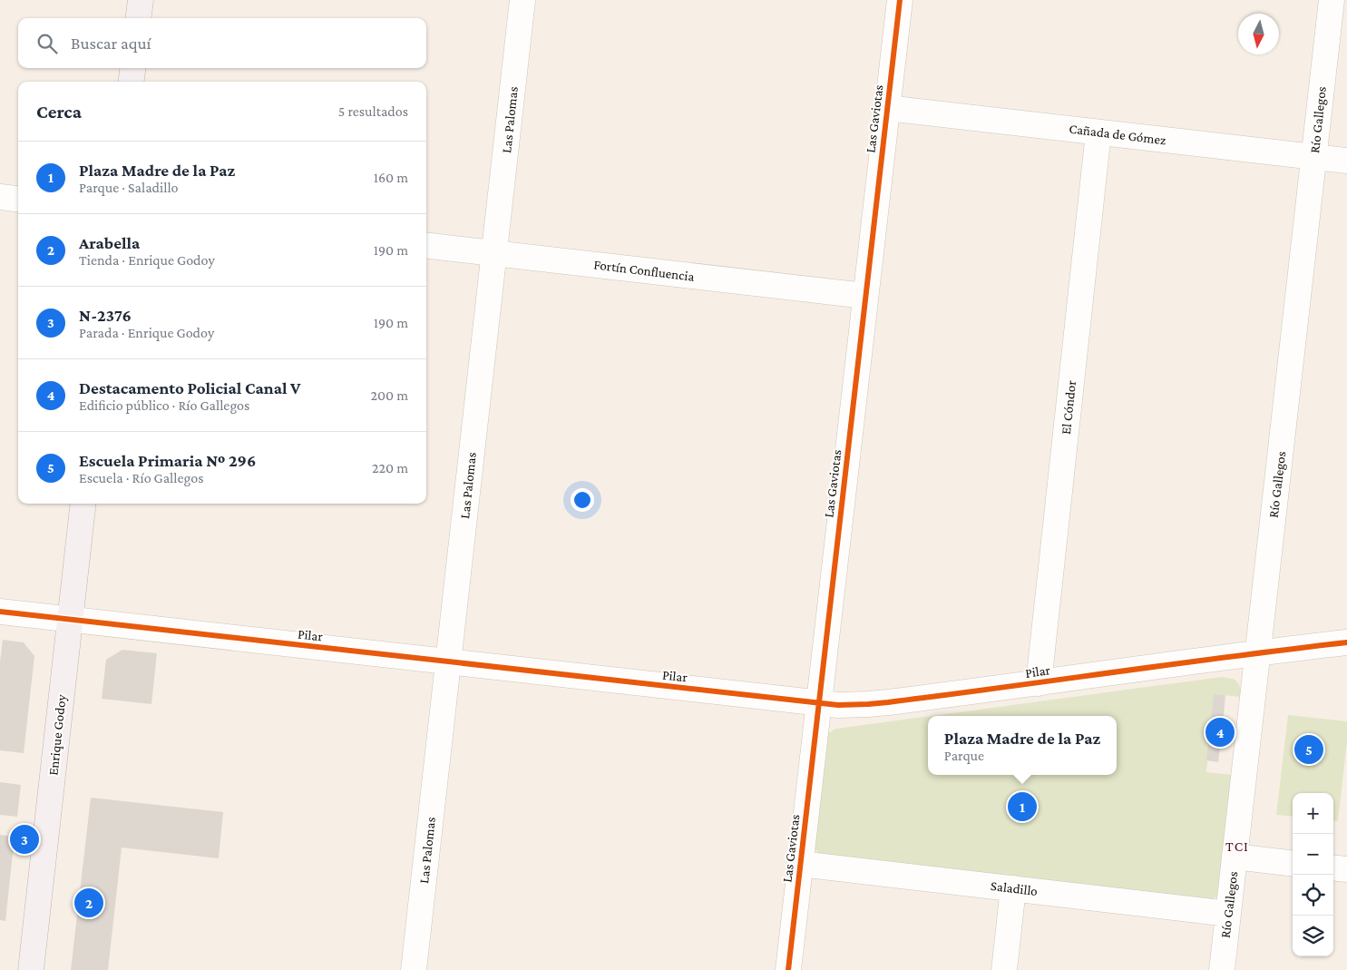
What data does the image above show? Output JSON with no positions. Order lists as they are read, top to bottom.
{
  "streets": {
    "main road": ["Enrique Godoy"],
    "street": [
      "Las Gaviotas",
      "Las Palomas",
      "Río Gallegos",
      "Cañada de Gómez",
      "Fortín Confluencia",
      "El Cóndor",
      "Pilar",
      "Saladillo"
    ]
  },
  "crossings": [
    ["Las Gaviotas", "Cañada de Gómez"],
    ["Las Gaviotas", "Fortín Confluencia"],
    ["Las Gaviotas", "Pilar"],
    ["Las Gaviotas", "Saladillo"],
    ["Las Palomas", "Fortín Confluencia"],
    ["Las Palomas", "Pilar"],
    ["Río Gallegos", "Cañada de Gómez"],
    ["Río Gallegos", "Pilar"],
    ["Río Gallegos", "Saladillo"],
    ["Cañada de Gómez", "El Cóndor"],
    ["El Cóndor", "Pilar"],
    ["Pilar", "Enrique Godoy"]
  ],
  "districts": ["TCI"],
  "north": "bottom",
  "page": {
    "search": "Buscar aquí",
    "heading": ["Cerca", "5 resultados"],
    "list": [
      {
        "mark": "1",
        "name": "Plaza Madre de la Paz",
        "note": "Parque · Saladillo",
        "value": "160 m"
      },
      {
        "mark": "2",
        "name": "Arabella",
        "note": "Tienda · Enrique Godoy",
        "value": "190 m"
      },
      {
        "mark": "3",
        "name": "N-2376",
        "note": "Parada · Enrique Godoy",
        "value": "190 m"
      },
      {
        "mark": "4",
        "name": "Destacamento Policial Canal V",
        "note": "Edificio público · Río Gallegos",
        "value": "200 m"
      },
      {
        "mark": "5",
        "name": "Escuela Primaria Nº 296",
        "note": "Escuela · Río Gallegos",
        "value": "220 m"
      }
    ],
    "popup": ["Plaza Madre de la Paz", "Parque"],
    "pins": [
      "4",
      "5",
      "1",
      "3",
      "2"
    ],
    "map_buttons": ["+", "−"]
  }
}
